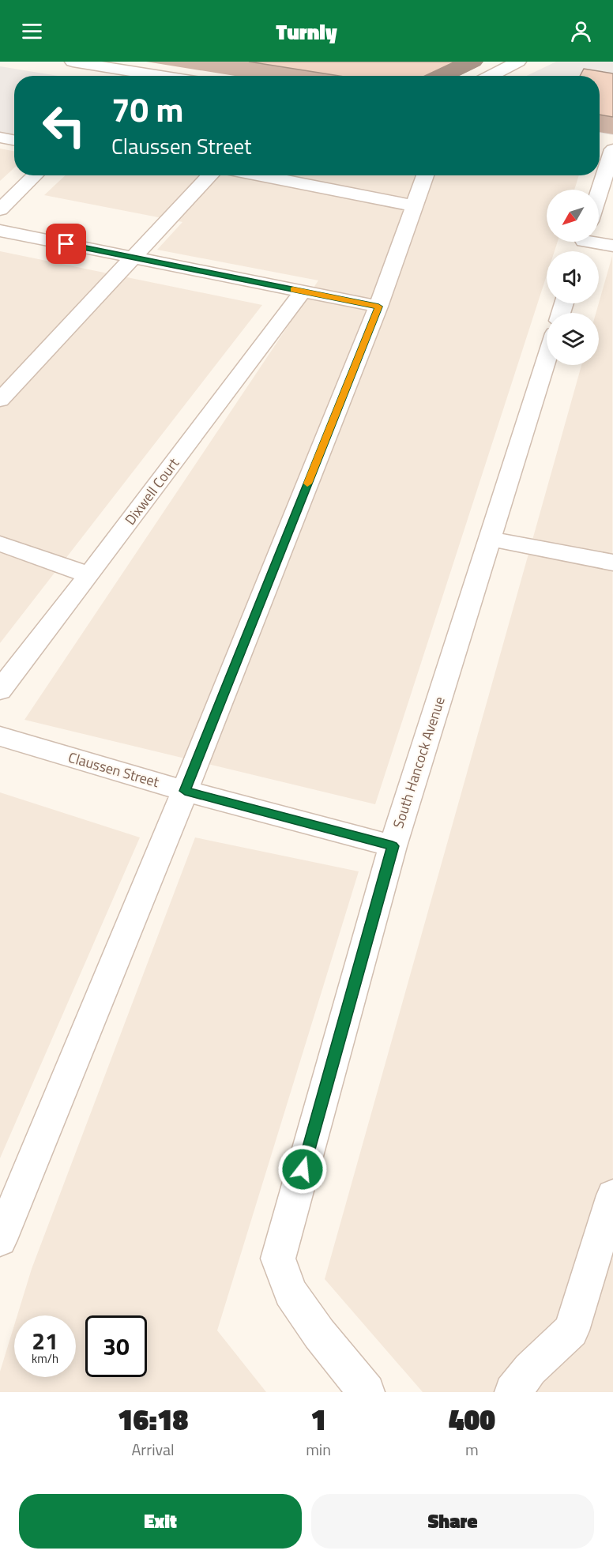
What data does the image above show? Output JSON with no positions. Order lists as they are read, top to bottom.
{
  "streets": {
    "street": ["Dixwell Court", "South Hancock Avenue", "Claussen Street"]
  },
  "crossings": [
    ["South Hancock Avenue", "Claussen Street"]
  ],
  "north": "bottom left",
  "page": {
    "header": "Turnly",
    "turn": ["70 m", "Claussen Street"],
    "speed": "21 km/h",
    "limit": "30",
    "eta": [
      "16:18",
      "Arrival",
      "1",
      "min",
      "400",
      "m"
    ],
    "buttons": ["Exit", "Share"]
  }
}
